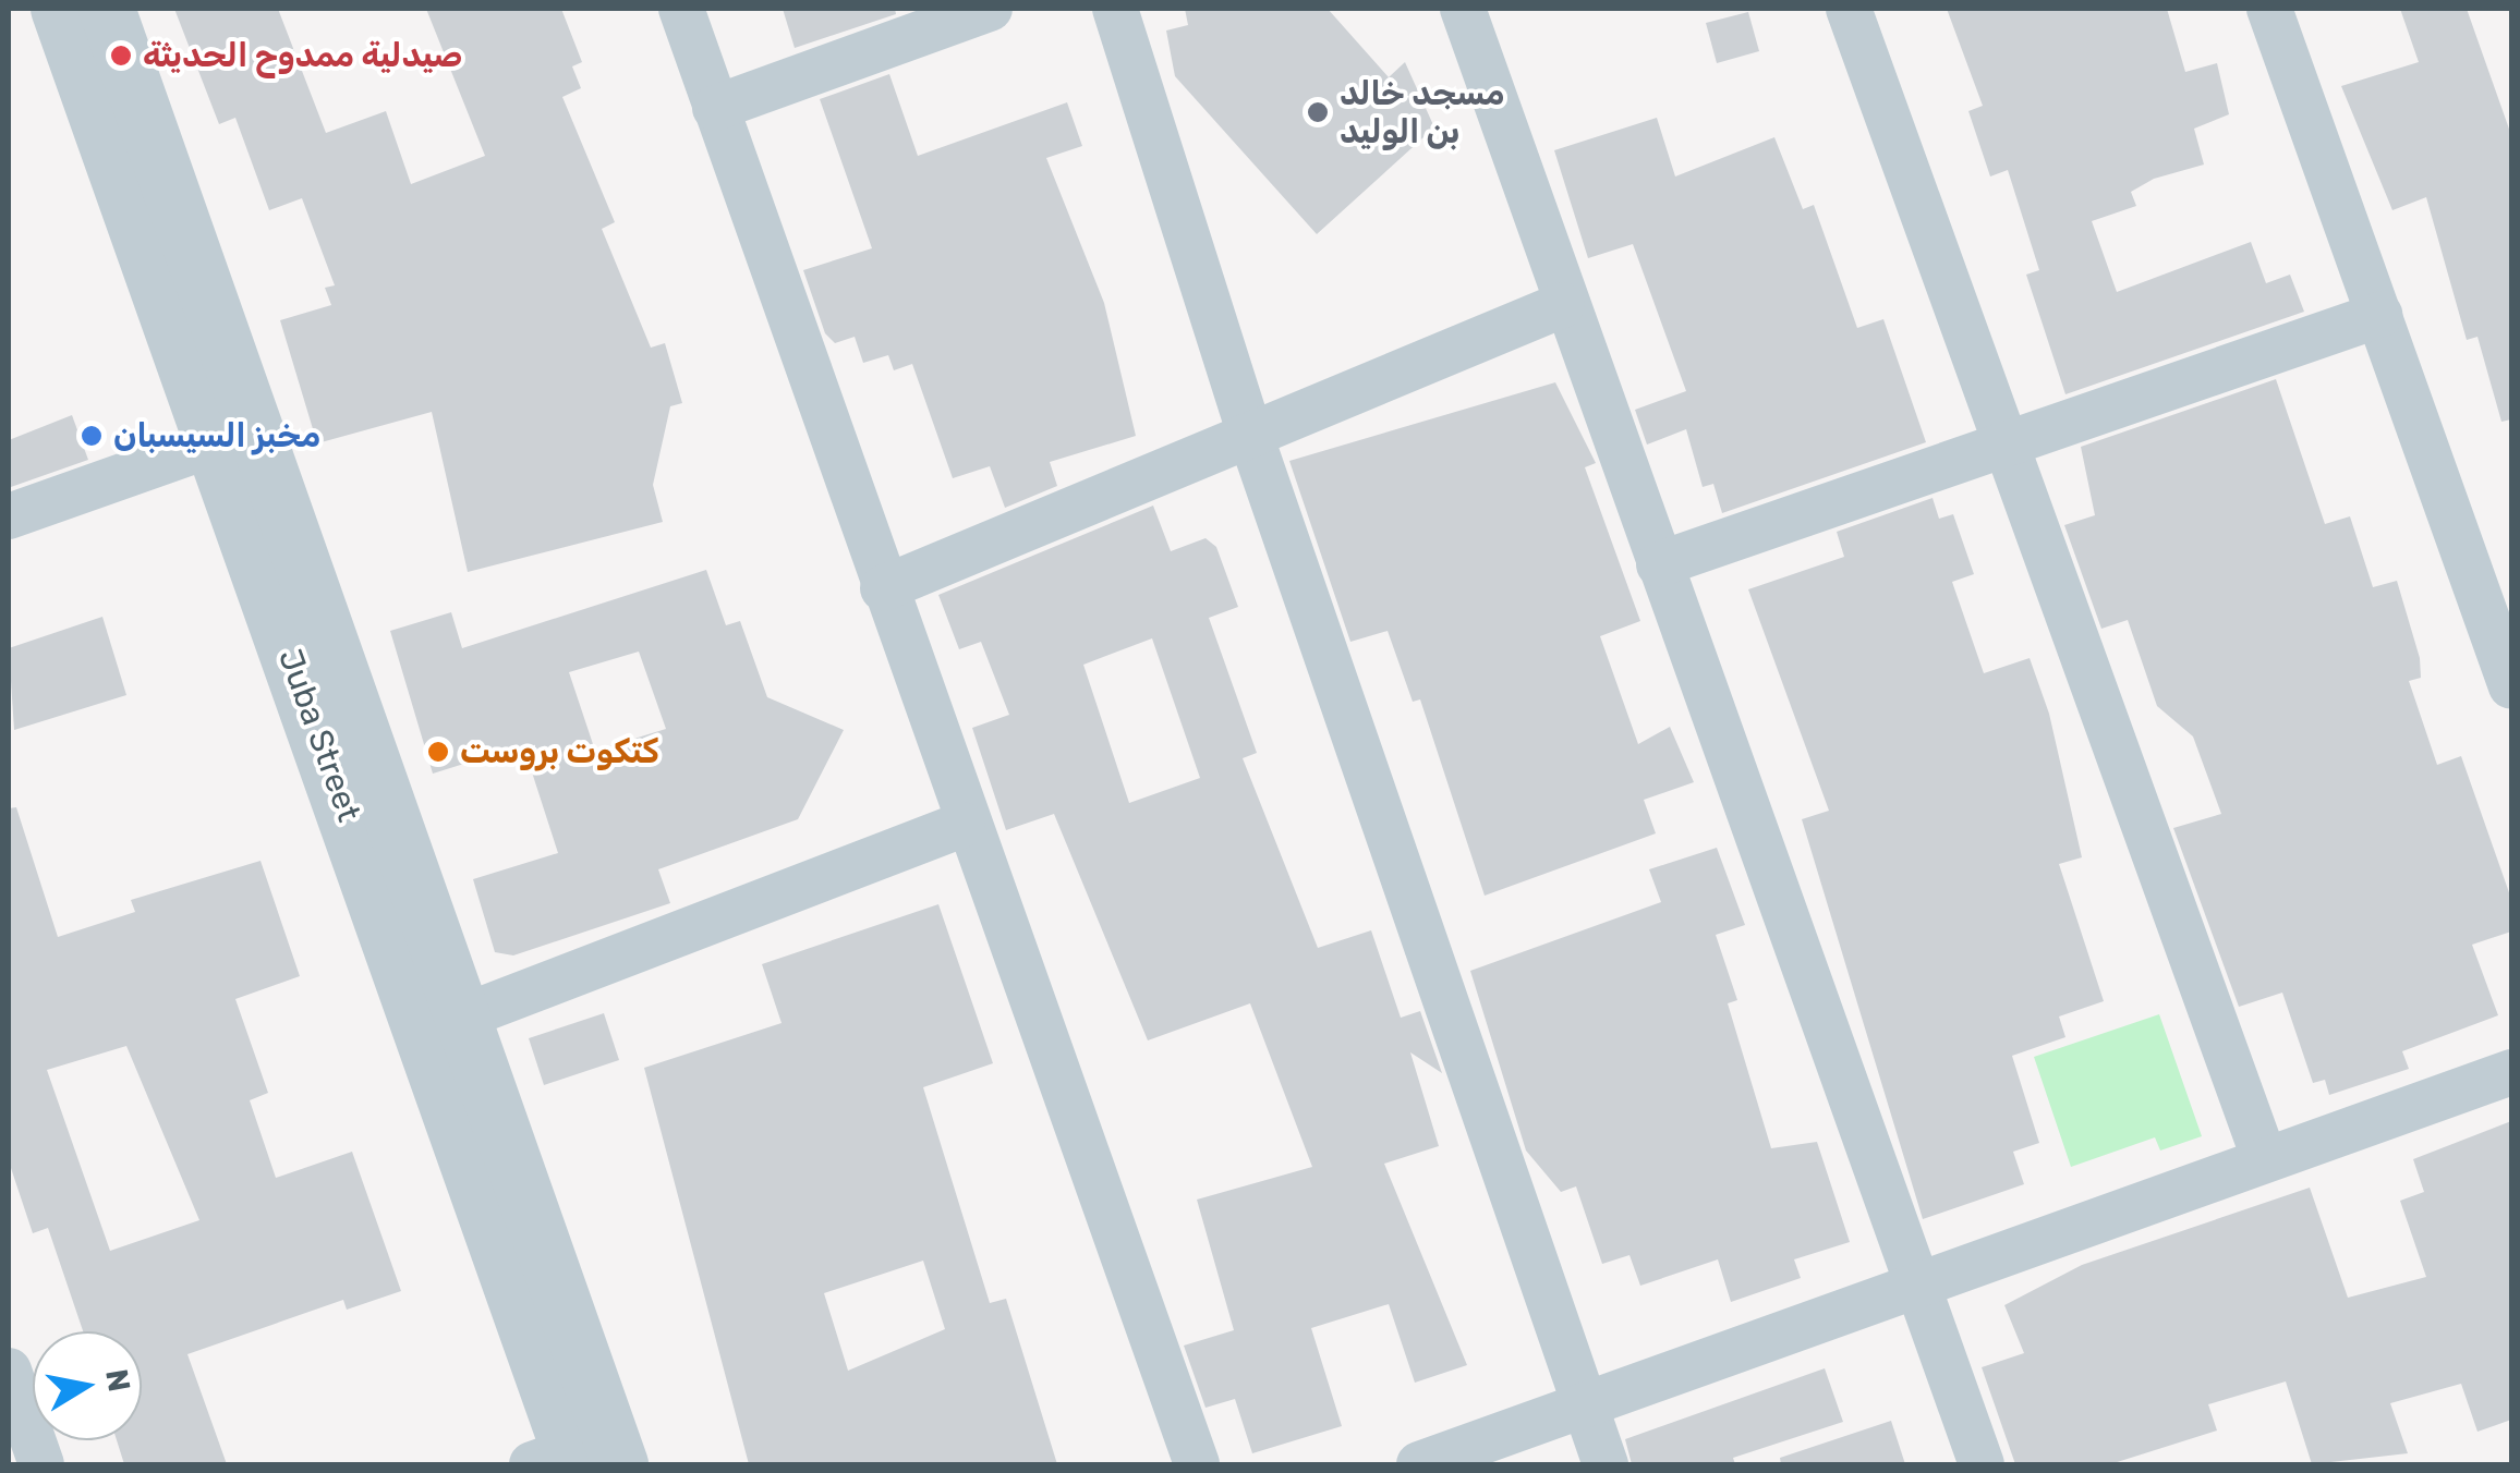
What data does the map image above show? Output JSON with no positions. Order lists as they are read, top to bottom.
{
  "streets": {
    "street": ["Juba Street"]
  },
  "places": [
    "صيدلية ممدوح الحديثة",
    "مسجد خالد بن الوليد",
    "مخبز السيسبان",
    "كتكوت بروست"
  ],
  "north": "right"
}
